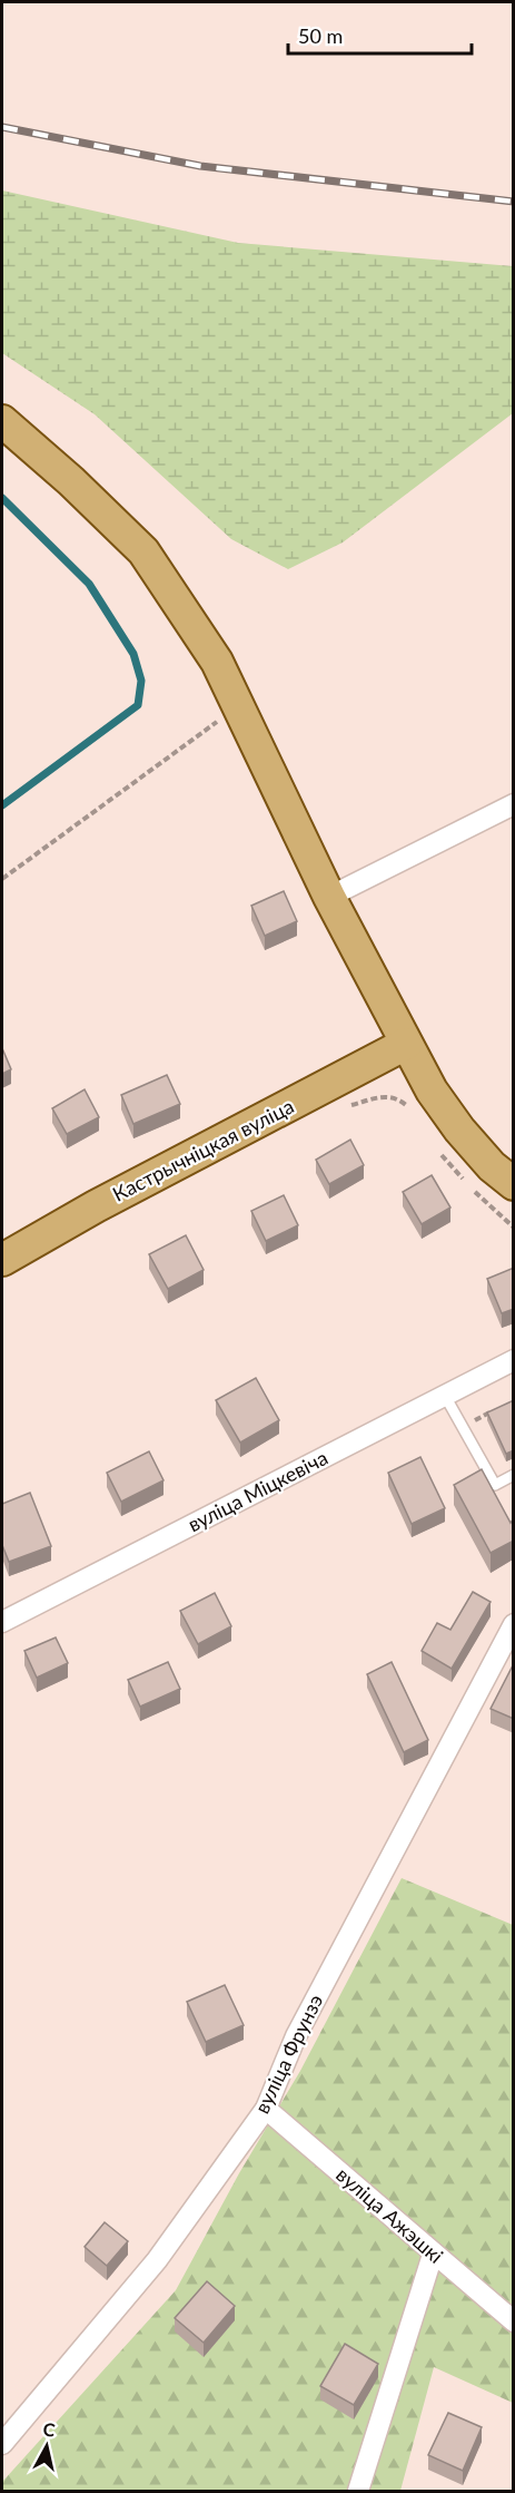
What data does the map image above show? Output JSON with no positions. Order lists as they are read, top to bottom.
{
  "streets": {
    "main road": ["Кастрычніцкая вуліца"],
    "street": ["вуліца Міцкевіча", "вуліца Фрунзэ", "вуліца Ажэшкі"]
  },
  "crossings": [
    ["вуліца Фрунзэ", "вуліца Ажэшкі"]
  ],
  "scale_bar": "50 m",
  "north": "top"
}
